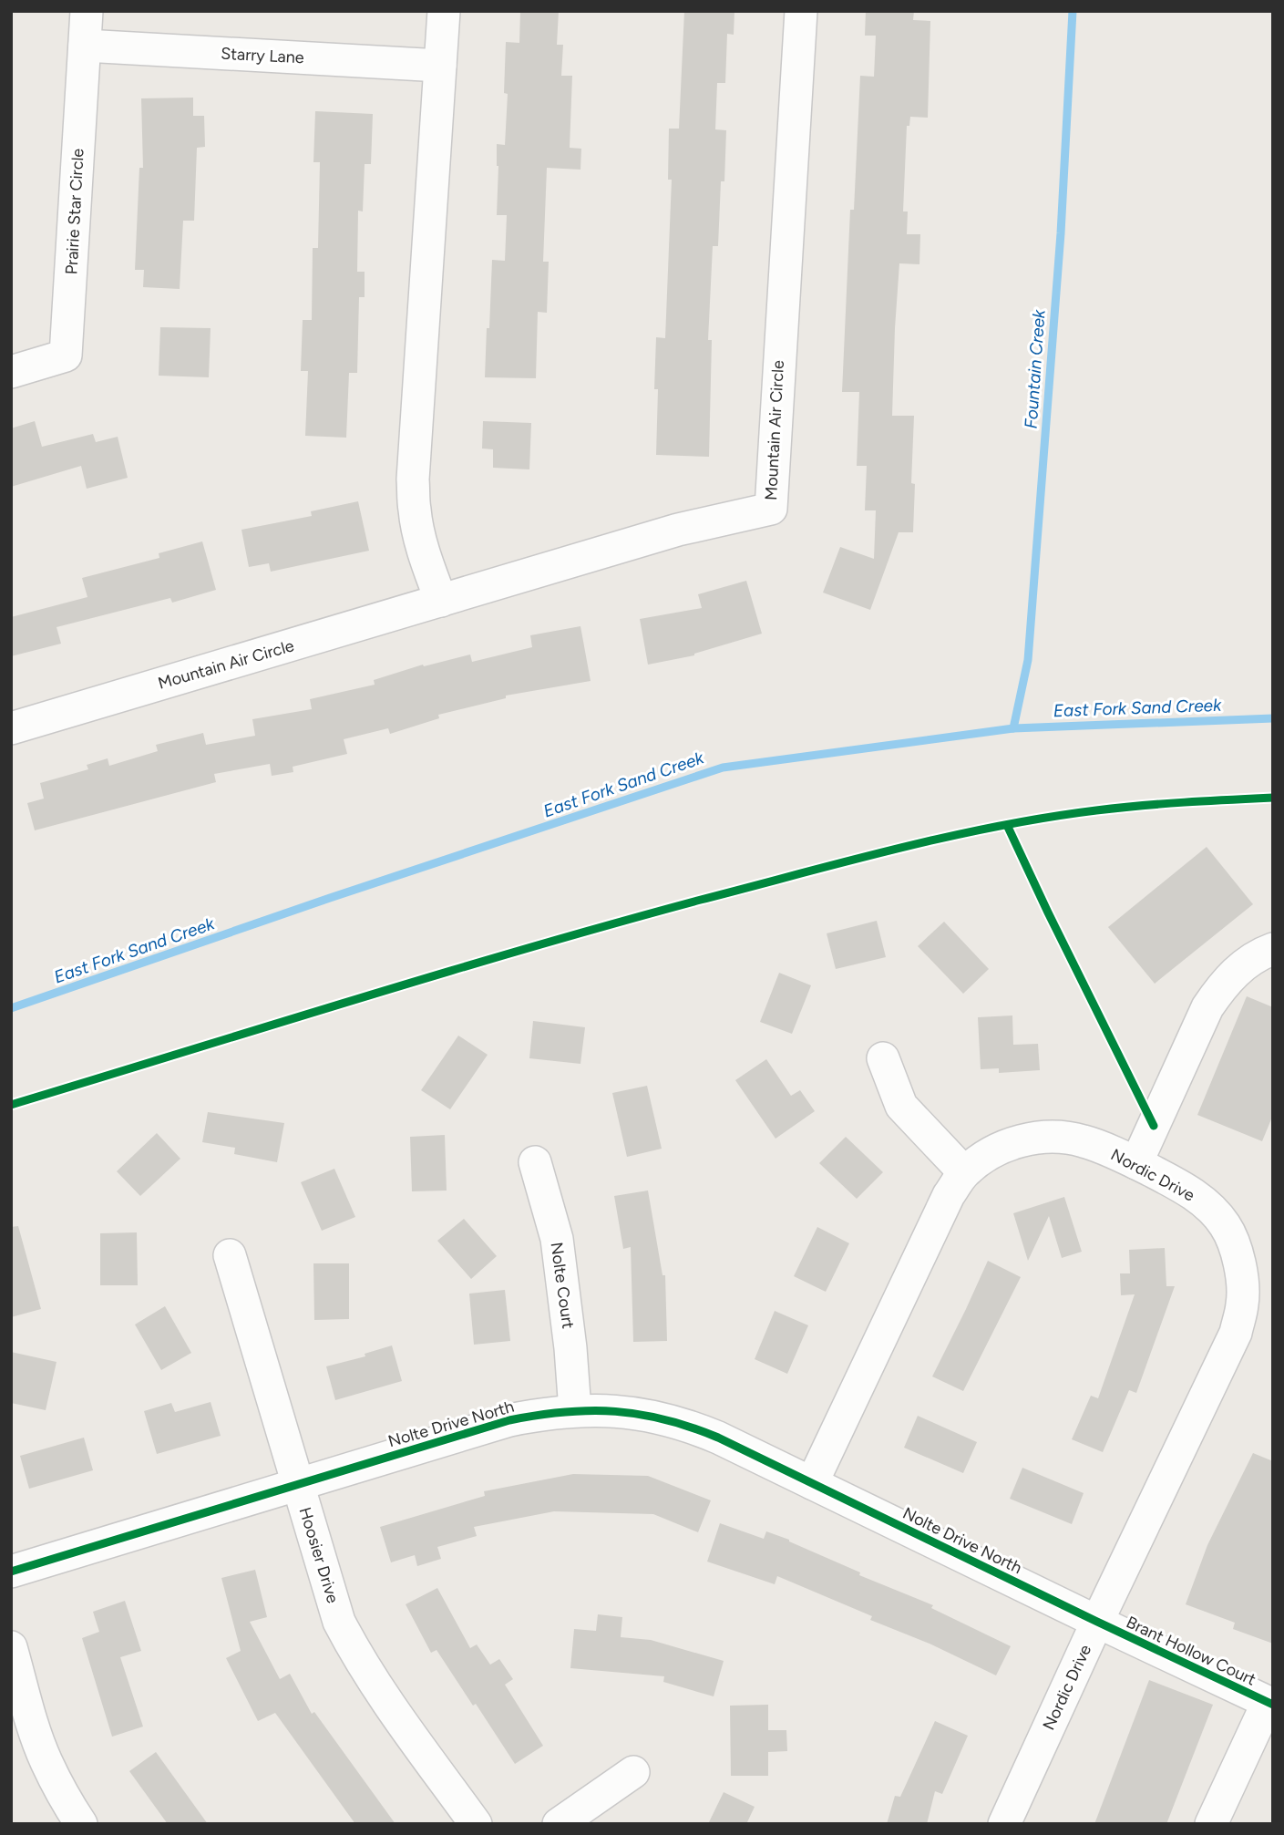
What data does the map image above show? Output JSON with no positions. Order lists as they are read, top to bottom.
{
  "streets": {
    "street": [
      "Starry Lane",
      "Prairie Star Circle",
      "Mountain Air Circle",
      "Nordic Drive",
      "Nolte Court",
      "Nolte Drive North",
      "Hoosier Drive",
      "Brant Hollow Court"
    ]
  },
  "crossings": [
    ["Starry Lane", "Prairie Star Circle"],
    ["Nordic Drive", "Nolte Drive North"],
    ["Nordic Drive", "Brant Hollow Court"],
    ["Nolte Court", "Nolte Drive North"],
    ["Nolte Drive North", "Hoosier Drive"],
    ["Nolte Drive North", "Brant Hollow Court"]
  ],
  "water": ["Fountain Creek", "East Fork Sand Creek"]
}
